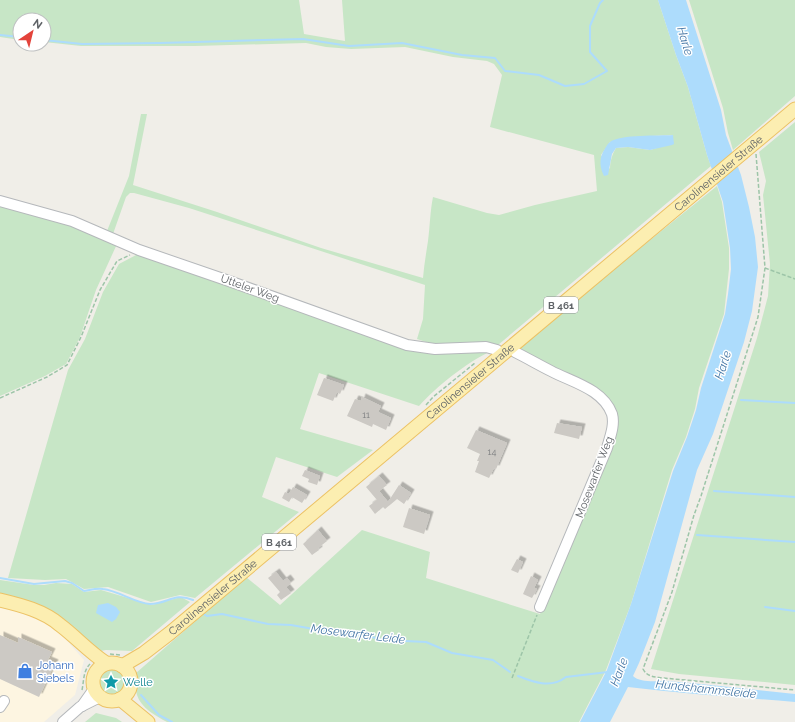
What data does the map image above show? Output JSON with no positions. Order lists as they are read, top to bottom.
{
  "streets": {
    "main road": ["Carolinensieler Straße", "B 461"],
    "street": ["Utteler Weg", "Mosewarfer Weg"]
  },
  "crossings": [
    ["Carolinensieler Straße", "Utteler Weg"],
    ["Carolinensieler Straße", "Mosewarfer Weg"],
    ["Utteler Weg", "Mosewarfer Weg"]
  ],
  "water": ["Harle", "Mosewarfer Leide", "Hundshammsleide"],
  "places": {
    "shop": ["Johann Siebels"],
    "place": ["Welle"]
  },
  "house_numbers": ["11", "14"],
  "north": "top right"
}
